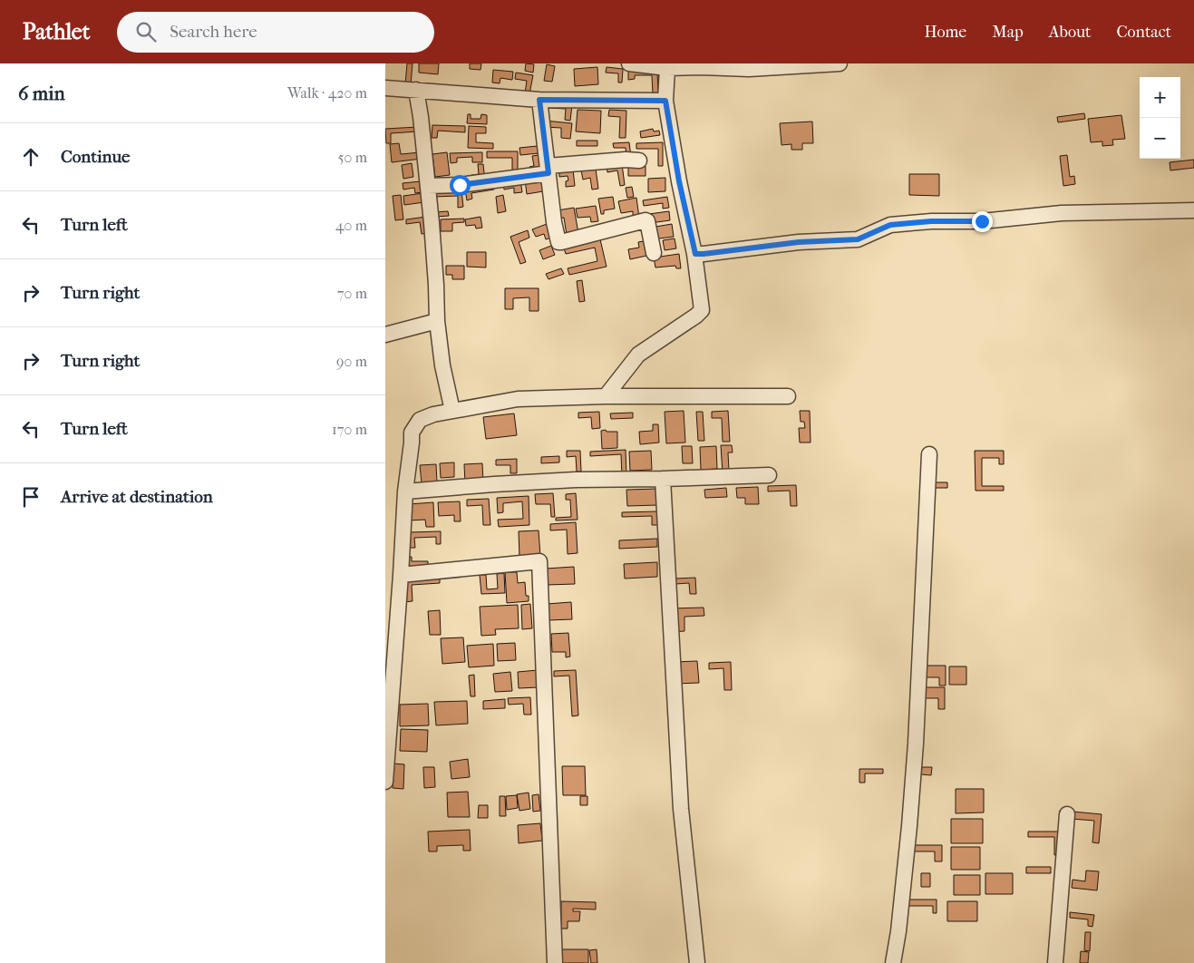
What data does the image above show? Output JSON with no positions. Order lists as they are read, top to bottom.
{
  "page": {
    "header": "Pathlet",
    "search": "Search here",
    "nav": [
      "Home",
      "Map",
      "About",
      "Contact"
    ],
    "heading": ["6 min", "Walk · 420 m"],
    "map_buttons": ["+", "−"],
    "list": [
      ["Continue", "50 m"],
      ["Turn left", "40 m"],
      ["Turn right", "70 m"],
      ["Turn right", "90 m"],
      ["Turn left", "170 m"],
      "Arrive at destination"
    ]
  }
}
